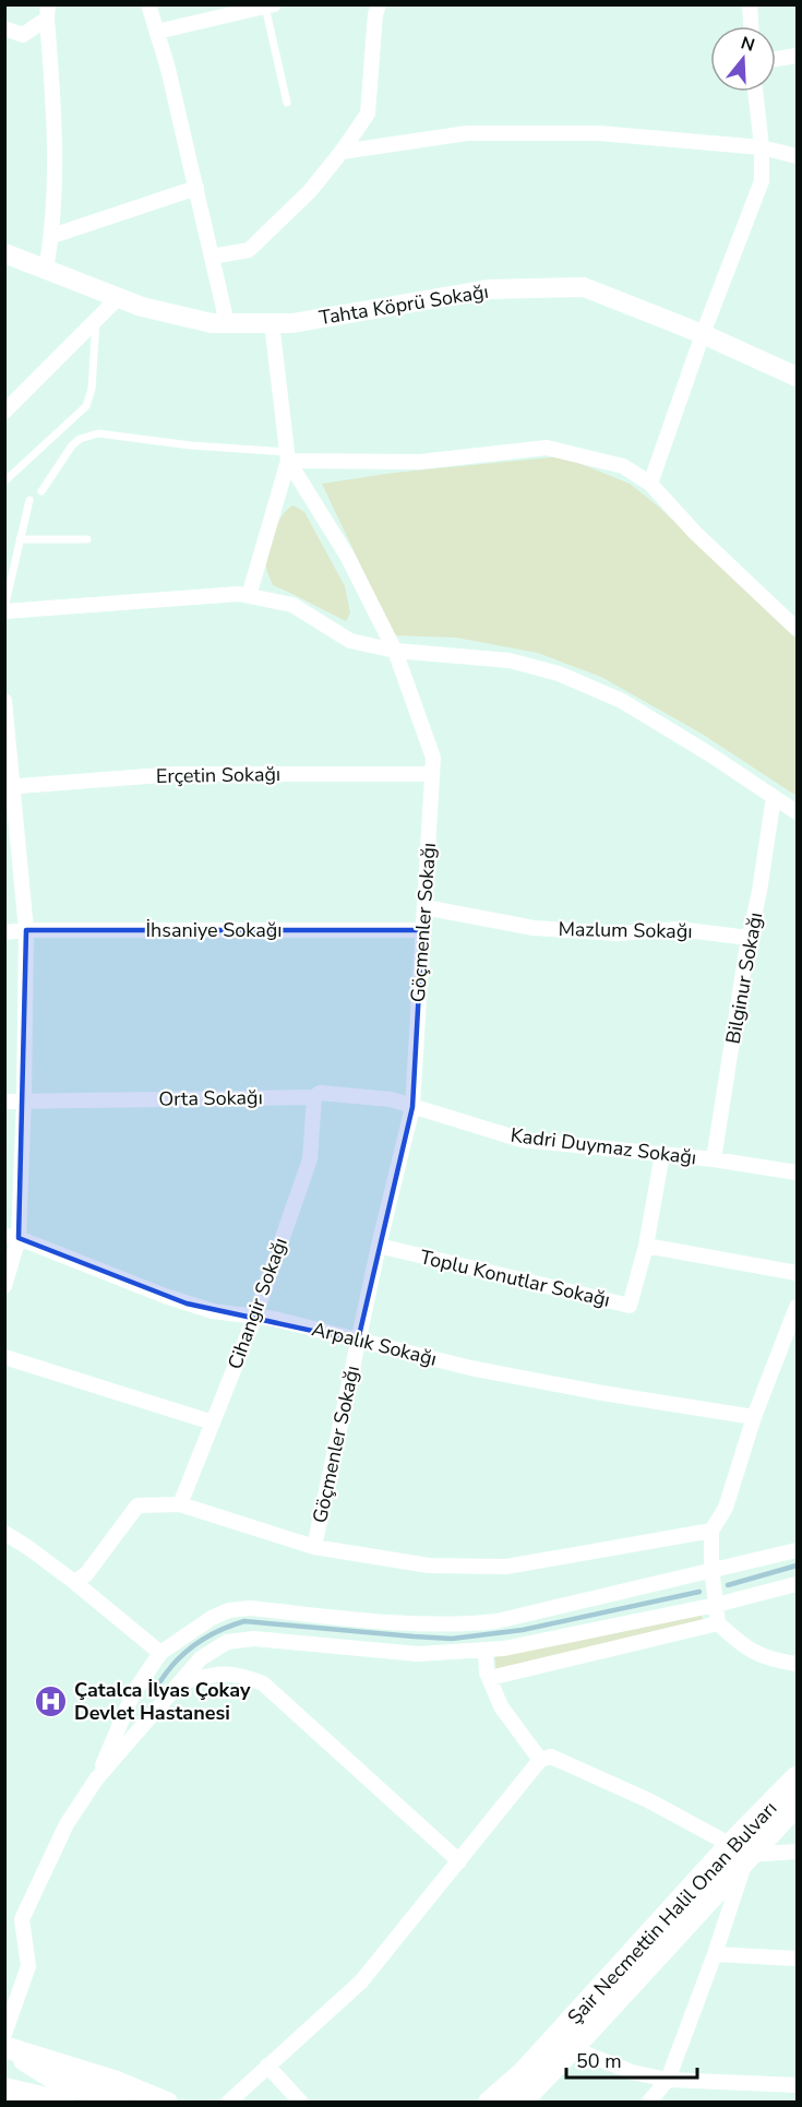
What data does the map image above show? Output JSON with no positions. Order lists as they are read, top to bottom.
{
  "streets": {
    "main road": ["Şair Necmettin Halil Onan Bulvarı"],
    "street": [
      "Tahta Köprü Sokağı",
      "Erçetin Sokağı",
      "Göçmenler Sokağı",
      "İhsaniye Sokağı",
      "Mazlum Sokağı",
      "Bilginur Sokağı",
      "Orta Sokağı",
      "Kadri Duymaz Sokağı",
      "Toplu Konutlar Sokağı",
      "Cihangir Sokağı",
      "Arpalık Sokağı"
    ]
  },
  "crossings": [
    ["Tahta Köprü Sokağı", "Göçmenler Sokağı"],
    ["Erçetin Sokağı", "Göçmenler Sokağı"],
    ["Göçmenler Sokağı", "İhsaniye Sokağı"],
    ["Göçmenler Sokağı", "Mazlum Sokağı"],
    ["Göçmenler Sokağı", "Orta Sokağı"],
    ["Göçmenler Sokağı", "Kadri Duymaz Sokağı"],
    ["Göçmenler Sokağı", "Toplu Konutlar Sokağı"],
    ["Göçmenler Sokağı", "Arpalık Sokağı"],
    ["Mazlum Sokağı", "Bilginur Sokağı"],
    ["Bilginur Sokağı", "Kadri Duymaz Sokağı"],
    ["Orta Sokağı", "Kadri Duymaz Sokağı"],
    ["Orta Sokağı", "Cihangir Sokağı"],
    ["Kadri Duymaz Sokağı", "Toplu Konutlar Sokağı"],
    ["Cihangir Sokağı", "Arpalık Sokağı"]
  ],
  "places": {
    "hospital": ["Çatalca İlyas Çokay Devlet Hastanesi"]
  },
  "scale_bar": "50 m",
  "north": "top"
}
